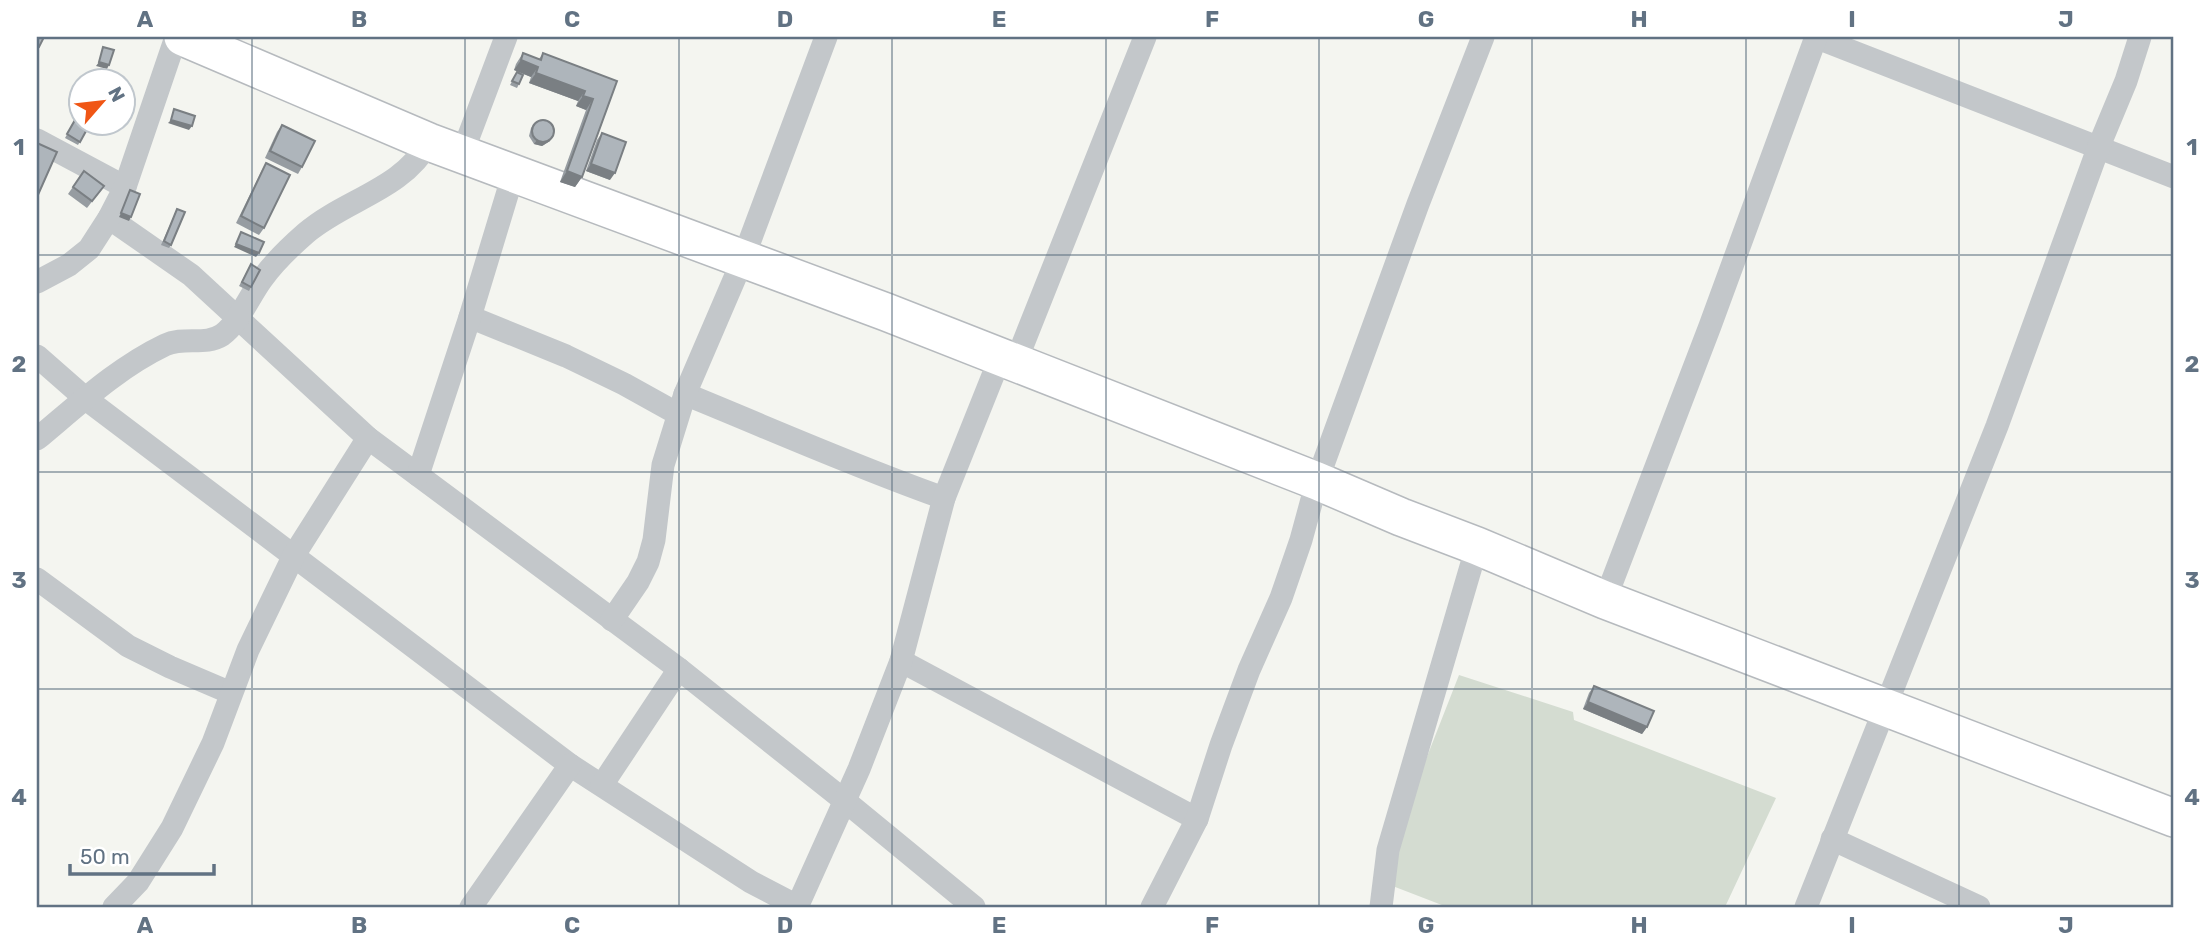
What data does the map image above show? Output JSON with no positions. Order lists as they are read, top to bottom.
{
  "scale_bar": "50 m",
  "north": "top right",
  "grid": {
    "columns": [
      "A",
      "B",
      "C",
      "D",
      "E",
      "F",
      "G",
      "H",
      "I",
      "J"
    ],
    "rows": [
      "1",
      "2",
      "3",
      "4"
    ]
  }
}
